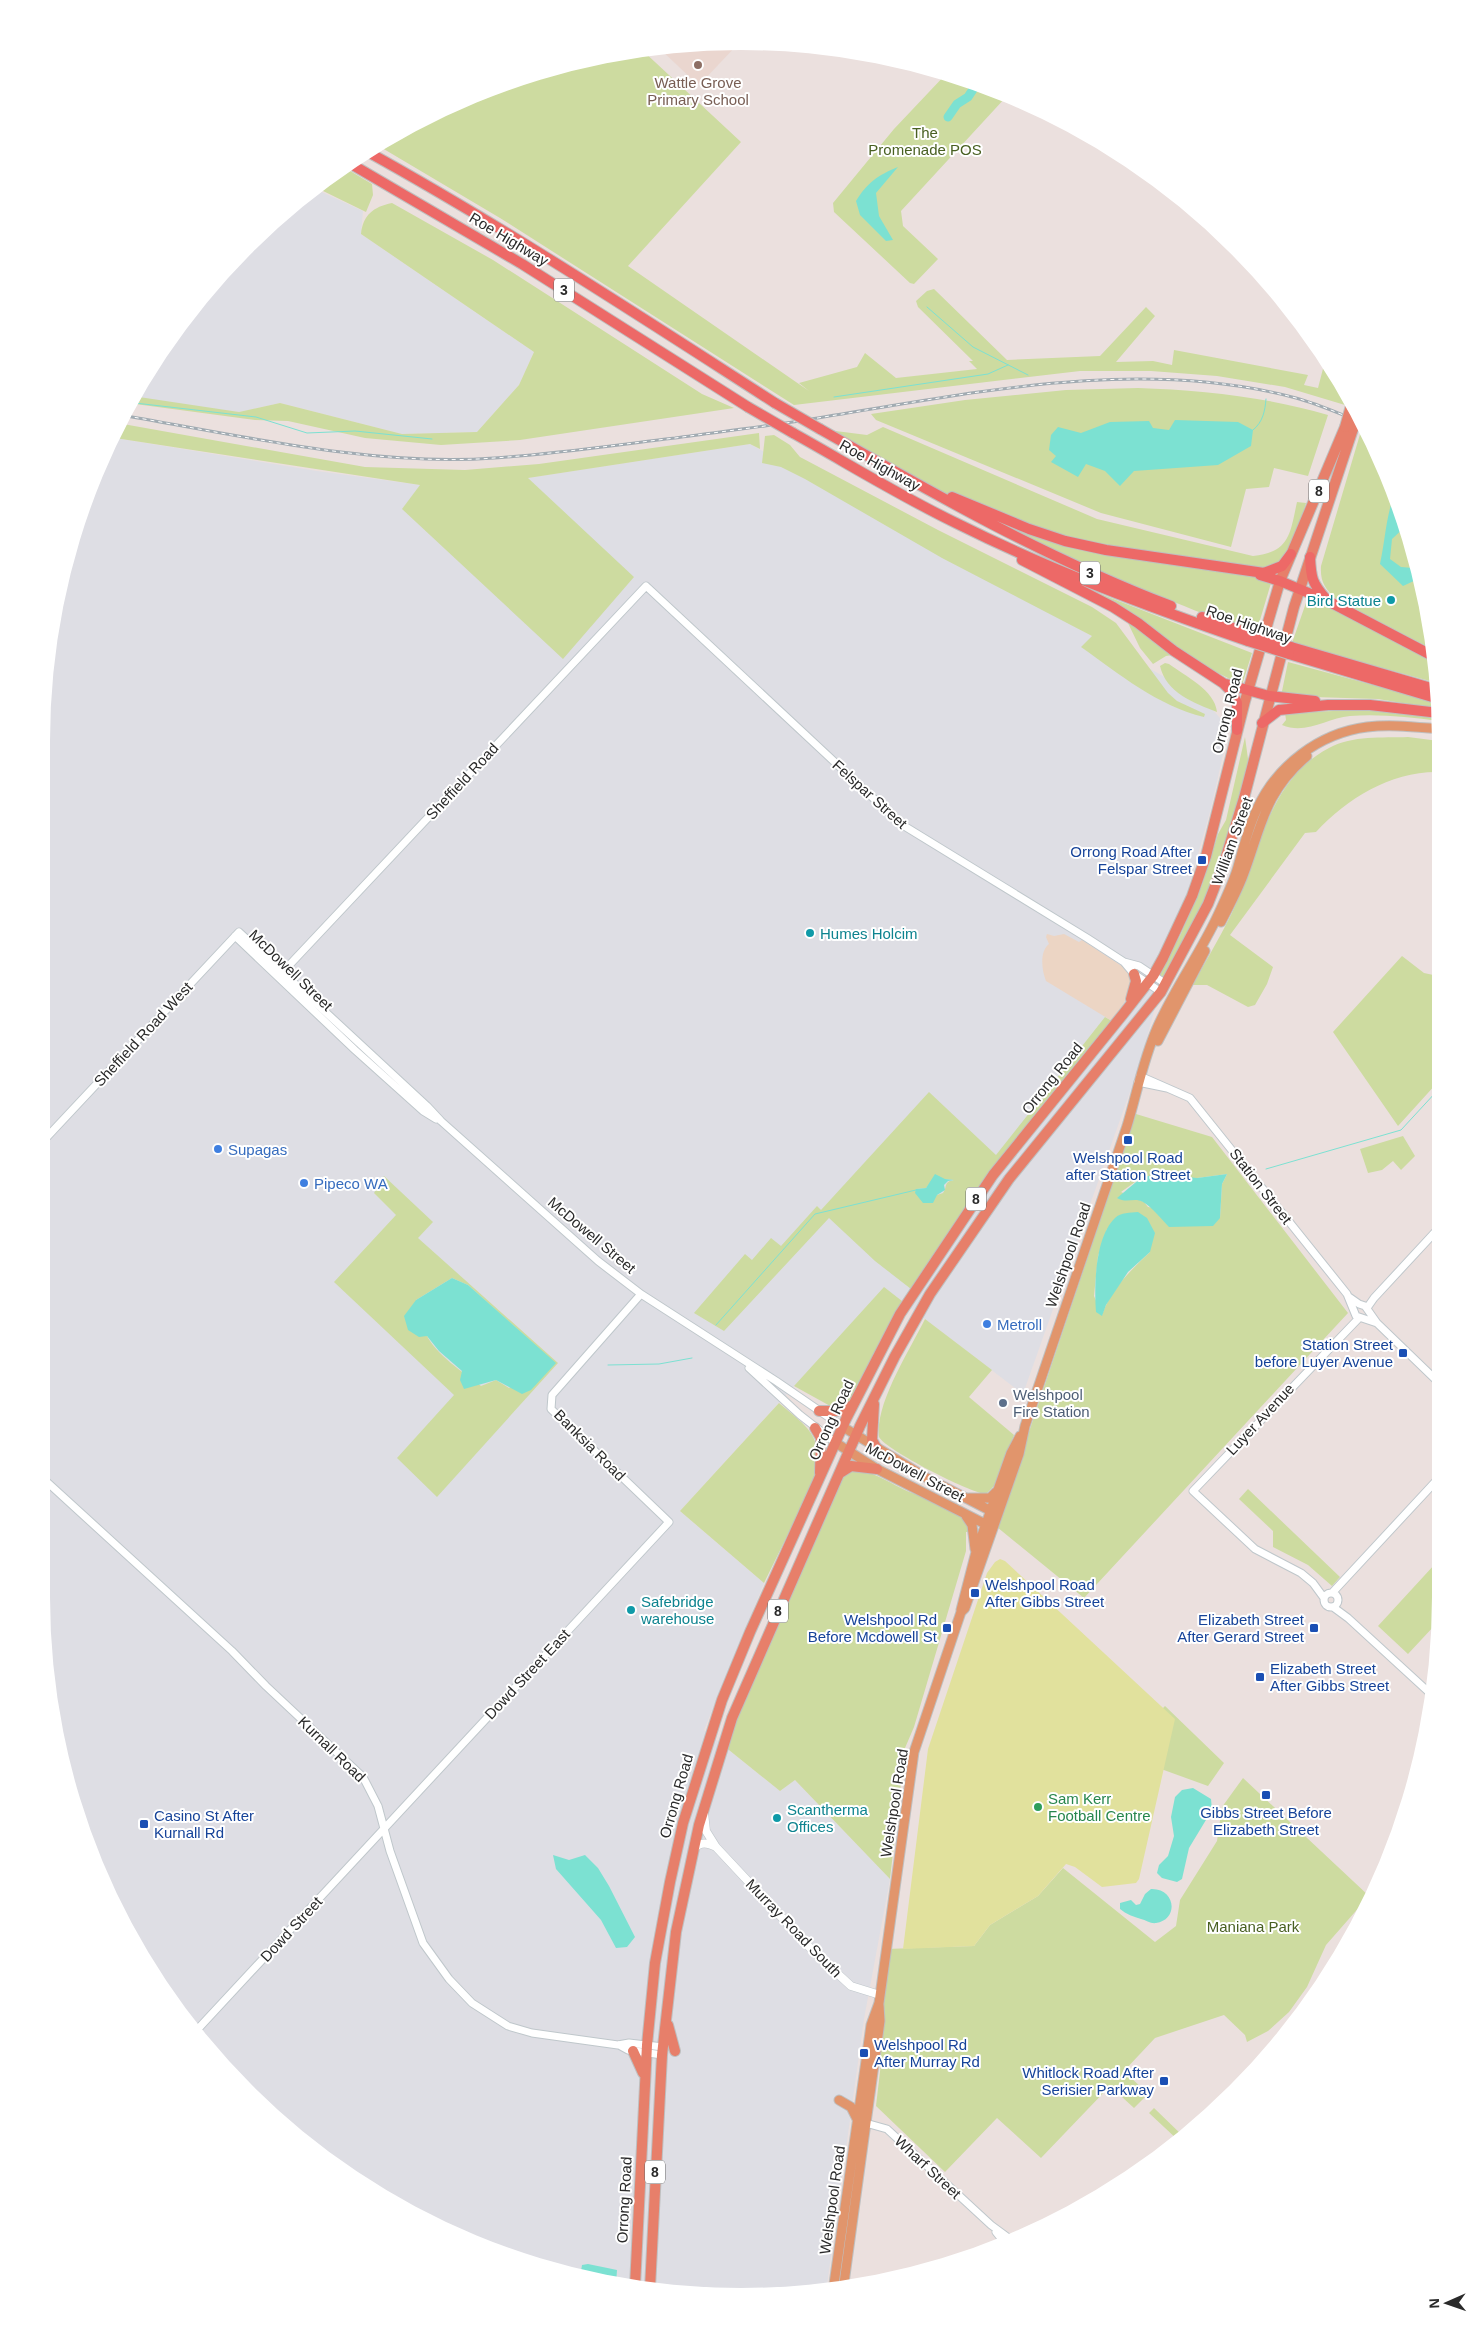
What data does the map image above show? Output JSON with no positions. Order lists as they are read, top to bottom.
{
  "streets": {
    "highway": [
      "Roe Highway",
      "3",
      "8",
      "Orrong Road"
    ],
    "main road": [
      "William Street",
      "McDowell Street",
      "Welshpool Road",
      "Murray Road South"
    ],
    "street": [
      "Sheffield Road",
      "Felspar Street",
      "Sheffield Road West",
      "Station Street",
      "Luyer Avenue",
      "Banksia Road",
      "Dowd Street East",
      "Kurnall Road",
      "Dowd Street",
      "Wharf Street"
    ]
  },
  "crossings": [
    ["Roe Highway", "8"],
    ["Roe Highway", "Orrong Road"],
    ["8", "Orrong Road"],
    ["Orrong Road", "Felspar Street"],
    ["Orrong Road", "McDowell Street"],
    ["Orrong Road", "Kurnall Road"],
    ["Orrong Road", "Murray Road South"],
    ["Sheffield Road", "Felspar Street"],
    ["Sheffield Road", "McDowell Street"],
    ["William Street", "Station Street"],
    ["William Street", "Welshpool Road"],
    ["McDowell Street", "Sheffield Road West"],
    ["McDowell Street", "Welshpool Road"],
    ["McDowell Street", "Banksia Road"],
    ["Station Street", "Welshpool Road"],
    ["Station Street", "Luyer Avenue"],
    ["Welshpool Road", "Murray Road South"],
    ["Welshpool Road", "Wharf Street"],
    ["Banksia Road", "Dowd Street East"],
    ["Dowd Street East", "Kurnall Road"],
    ["Dowd Street East", "Dowd Street"],
    ["Kurnall Road", "Dowd Street"]
  ],
  "parks": ["The Promenade POS", "Maniana Park"],
  "places": {
    "other": [
      "Wattle Grove Primary School",
      "Bird Statue",
      "Humes Holcim",
      "Supagas",
      "Pipeco WA",
      "Metroll",
      "Welshpool Fire Station",
      "Safebridge warehouse",
      "Sam Kerr Football Centre",
      "Scantherma Offices"
    ],
    "transit": [
      "Orrong Road After Felspar Street",
      "Welshpool Road after Station Street",
      "Station Street before Luyer Avenue",
      "Welshpool Road After Gibbs Street",
      "Welshpool Rd Before Mcdowell St",
      "Elizabeth Street After Gerard Street",
      "Elizabeth Street After Gibbs Street",
      "Gibbs Street Before Elizabeth Street",
      "Casino St After Kurnall Rd",
      "Welshpool Rd After Murray Rd",
      "Whitlock Road After Serisier Parkway"
    ]
  },
  "north": "left"
}
